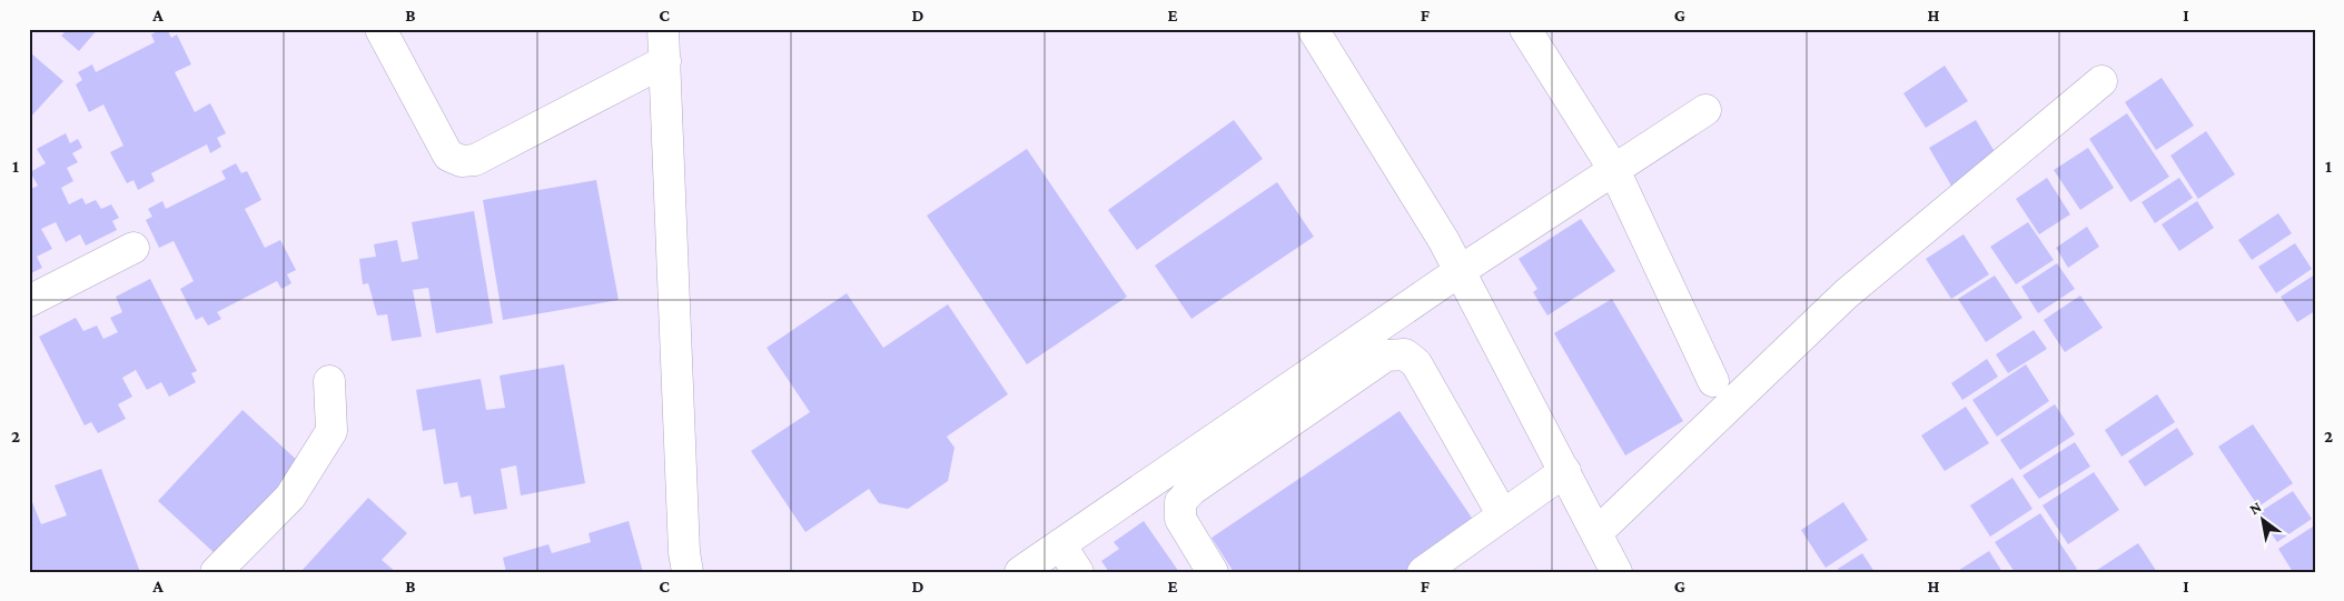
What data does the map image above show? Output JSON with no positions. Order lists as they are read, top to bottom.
{
  "north": "top left",
  "grid": {
    "columns": [
      "A",
      "B",
      "C",
      "D",
      "E",
      "F",
      "G",
      "H",
      "I"
    ],
    "rows": ["1", "2"]
  }
}
